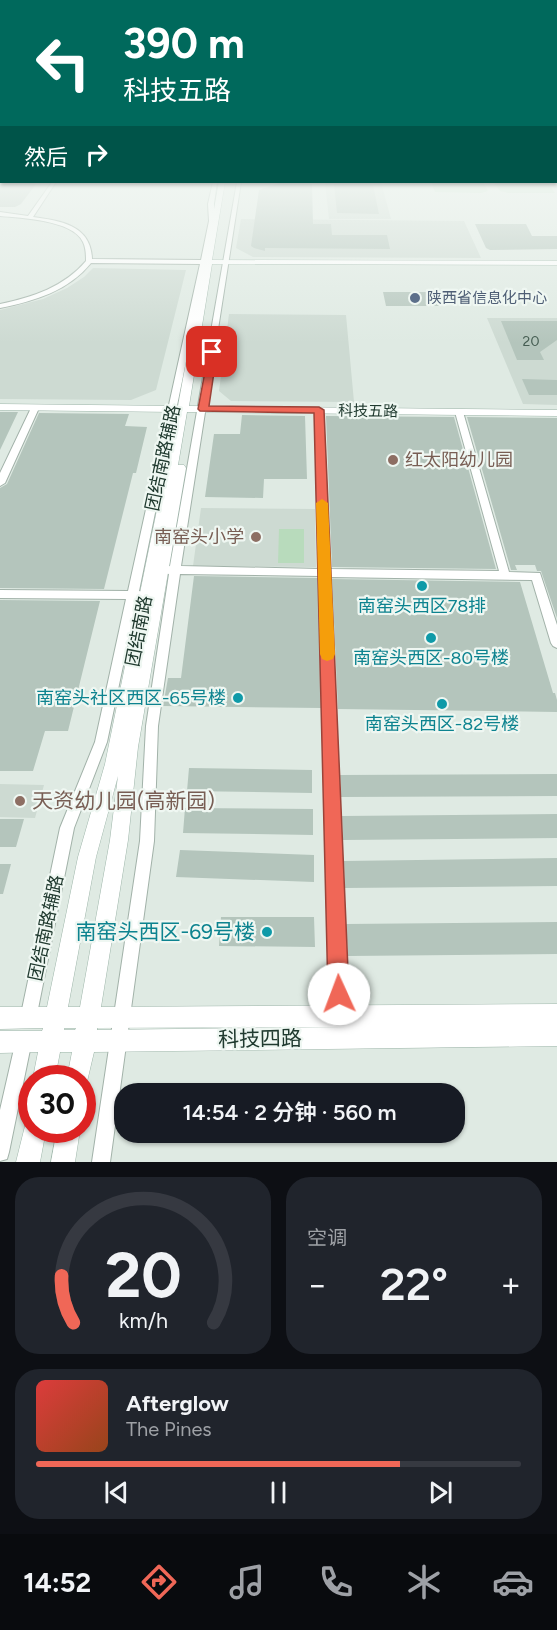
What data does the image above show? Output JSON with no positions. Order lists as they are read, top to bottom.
{
  "streets": {
    "main road": ["科技五路", "团结南路", "科技四路"],
    "street": ["团结南路辅路"]
  },
  "crossings": [
    ["科技五路", "团结南路"],
    ["团结南路辅路", "团结南路"],
    ["团结南路辅路", "科技四路"],
    ["团结南路", "科技四路"]
  ],
  "places": [
    "陕西省信息化中心",
    "红太阳幼儿园",
    "南窑头小学",
    "南窑头西区78排",
    "南窑头西区-80号楼",
    "南窑头社区西区-65号楼",
    "南窑头西区-82号楼",
    "天资幼儿园(高新园)",
    "南窑头西区-69号楼"
  ],
  "house_numbers": ["20"],
  "page": {
    "turn": ["390 m", "科技五路"],
    "then": "然后",
    "limit": "30",
    "trip": "14:54 · 2 分钟 · 560 m",
    "tile": "空调",
    "heat": ["−", "22°", "+"],
    "song": ["Afterglow", "The Pines"],
    "tabs": "14:52",
    "gauge": ["20", "km/h"]
  }
}
